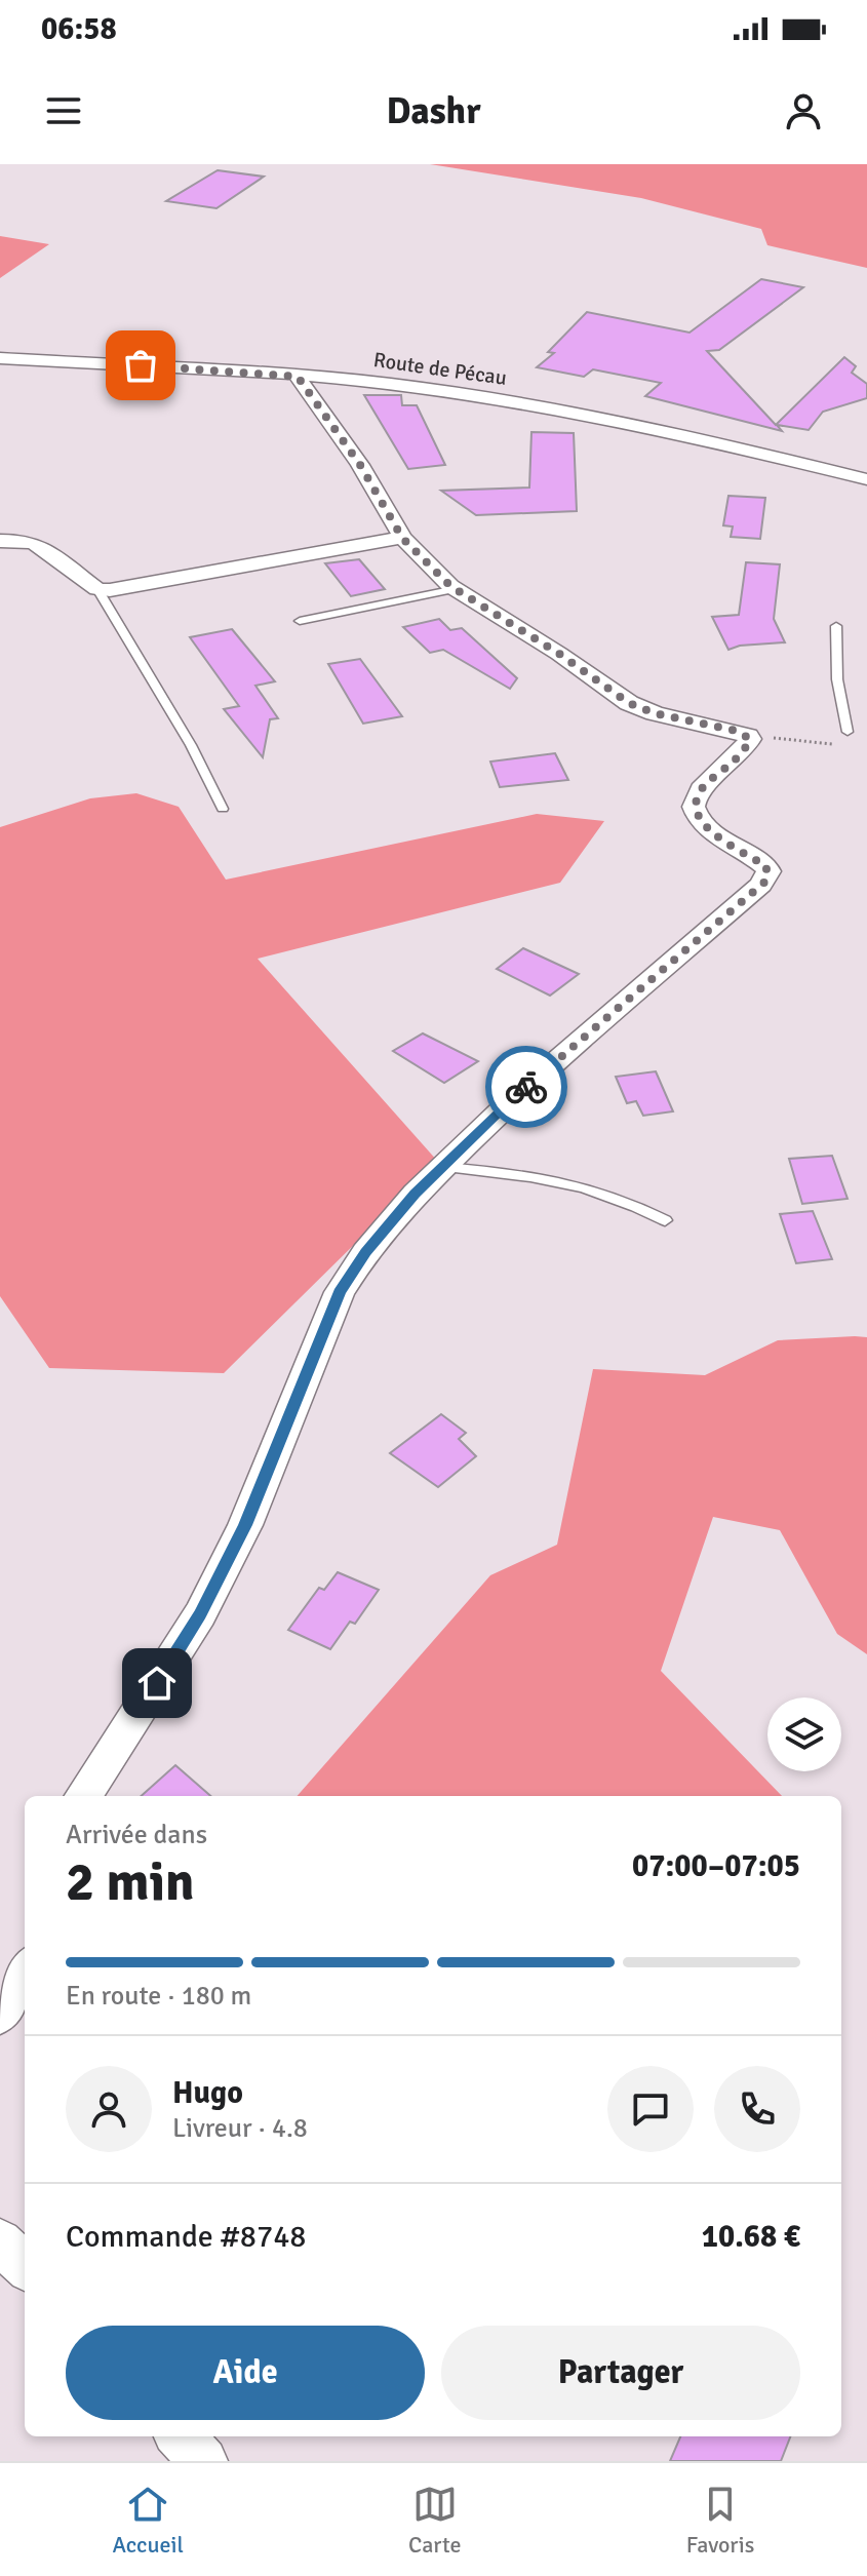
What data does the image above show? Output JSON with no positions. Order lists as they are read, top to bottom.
{
  "streets": {
    "street": ["Route de Pécau"]
  },
  "page": {
    "status": "06:58",
    "header": "Dashr",
    "heading": ["2 min", "Arrivée dans", "07:00–07:05"],
    "panel": [
      "Hugo",
      "Livreur · 4.8",
      "Commande #8748",
      "10.68 €"
    ],
    "bar": "En route · 180 m",
    "buttons": ["Aide", "Partager"],
    "tabs": ["Accueil", "Carte", "Favoris"]
  }
}
